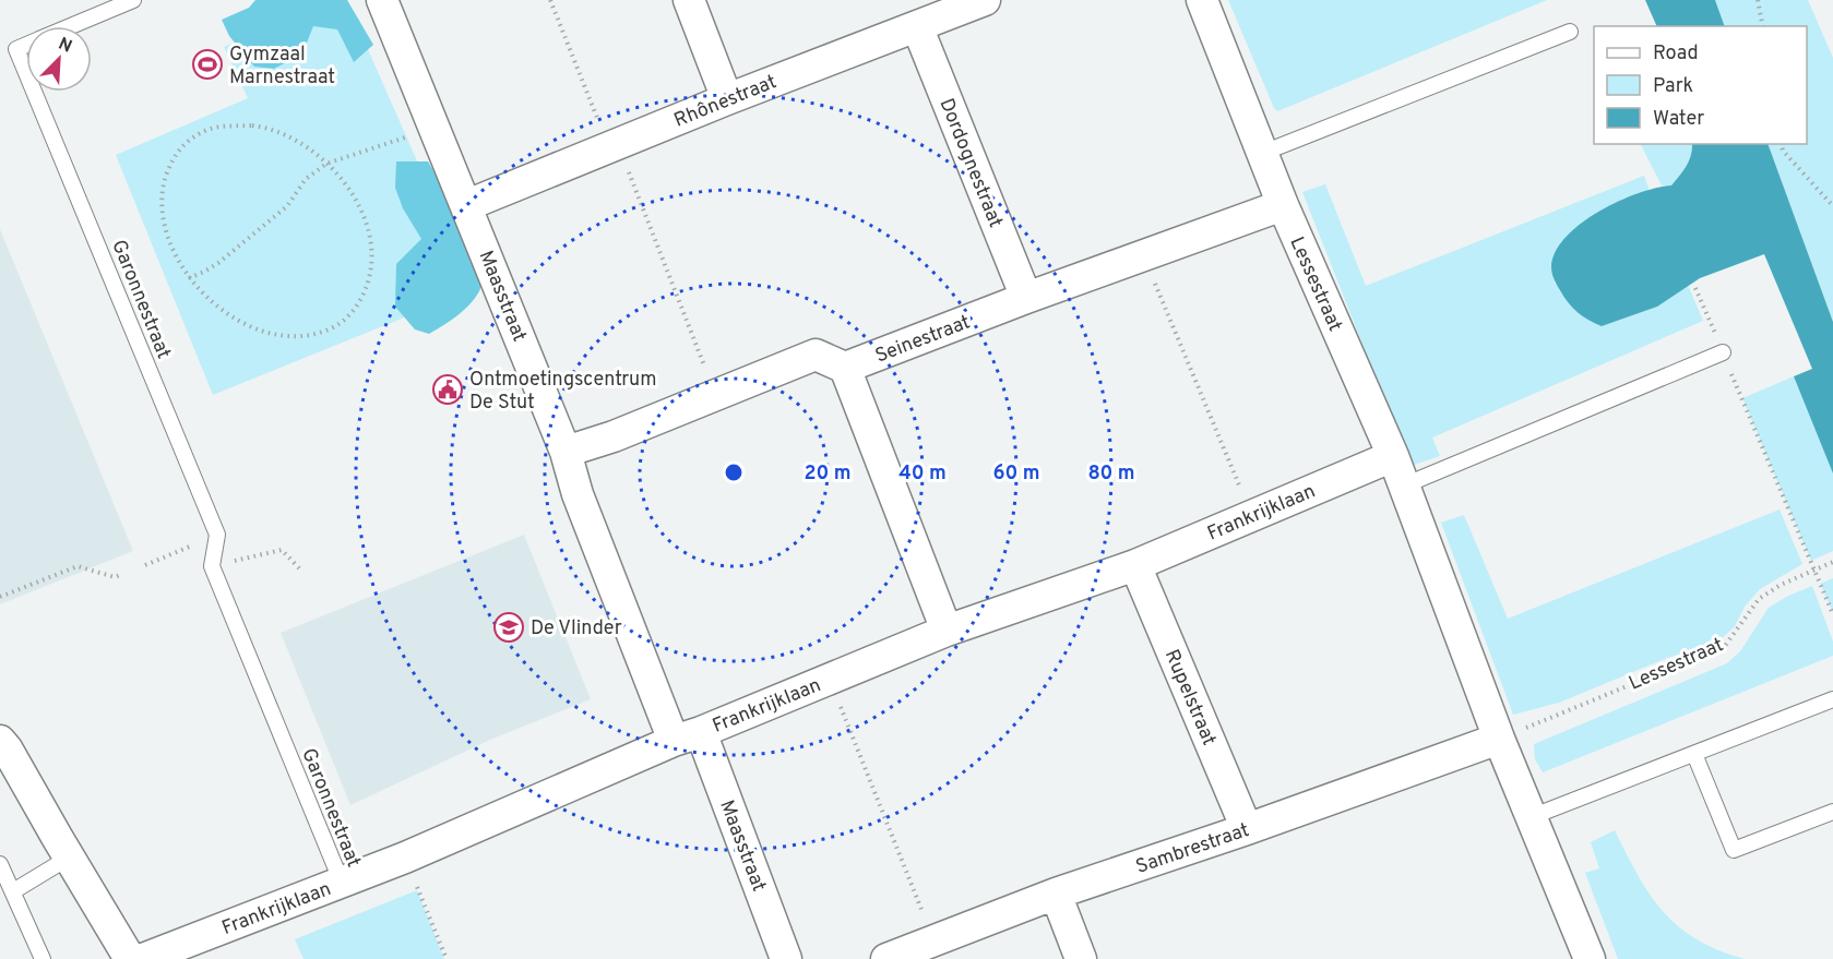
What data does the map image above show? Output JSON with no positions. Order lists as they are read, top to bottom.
{
  "streets": {
    "street": [
      "Rhônestraat",
      "Dordognestraat",
      "Lessestraat",
      "Maasstraat",
      "Seinestraat",
      "Frankrijklaan",
      "Rupelstraat",
      "Sambrestraat"
    ],
    "lane": ["Garonnestraat"]
  },
  "crossings": [
    ["Rhônestraat", "Dordognestraat"],
    ["Rhônestraat", "Maasstraat"],
    ["Dordognestraat", "Seinestraat"],
    ["Lessestraat", "Seinestraat"],
    ["Lessestraat", "Frankrijklaan"],
    ["Lessestraat", "Sambrestraat"],
    ["Maasstraat", "Frankrijklaan"],
    ["Garonnestraat", "Frankrijklaan"],
    ["Frankrijklaan", "Rupelstraat"],
    ["Rupelstraat", "Sambrestraat"]
  ],
  "places": {
    "sports": ["Gymzaal Marnestraat"],
    "public building": ["Ontmoetingscentrum De Stut"],
    "school or university": ["De Vlinder"]
  },
  "legend": ["Road", "Park", "Water"],
  "north": "top right",
  "rings": [
    "20 m",
    "40 m",
    "60 m",
    "80 m"
  ]
}
